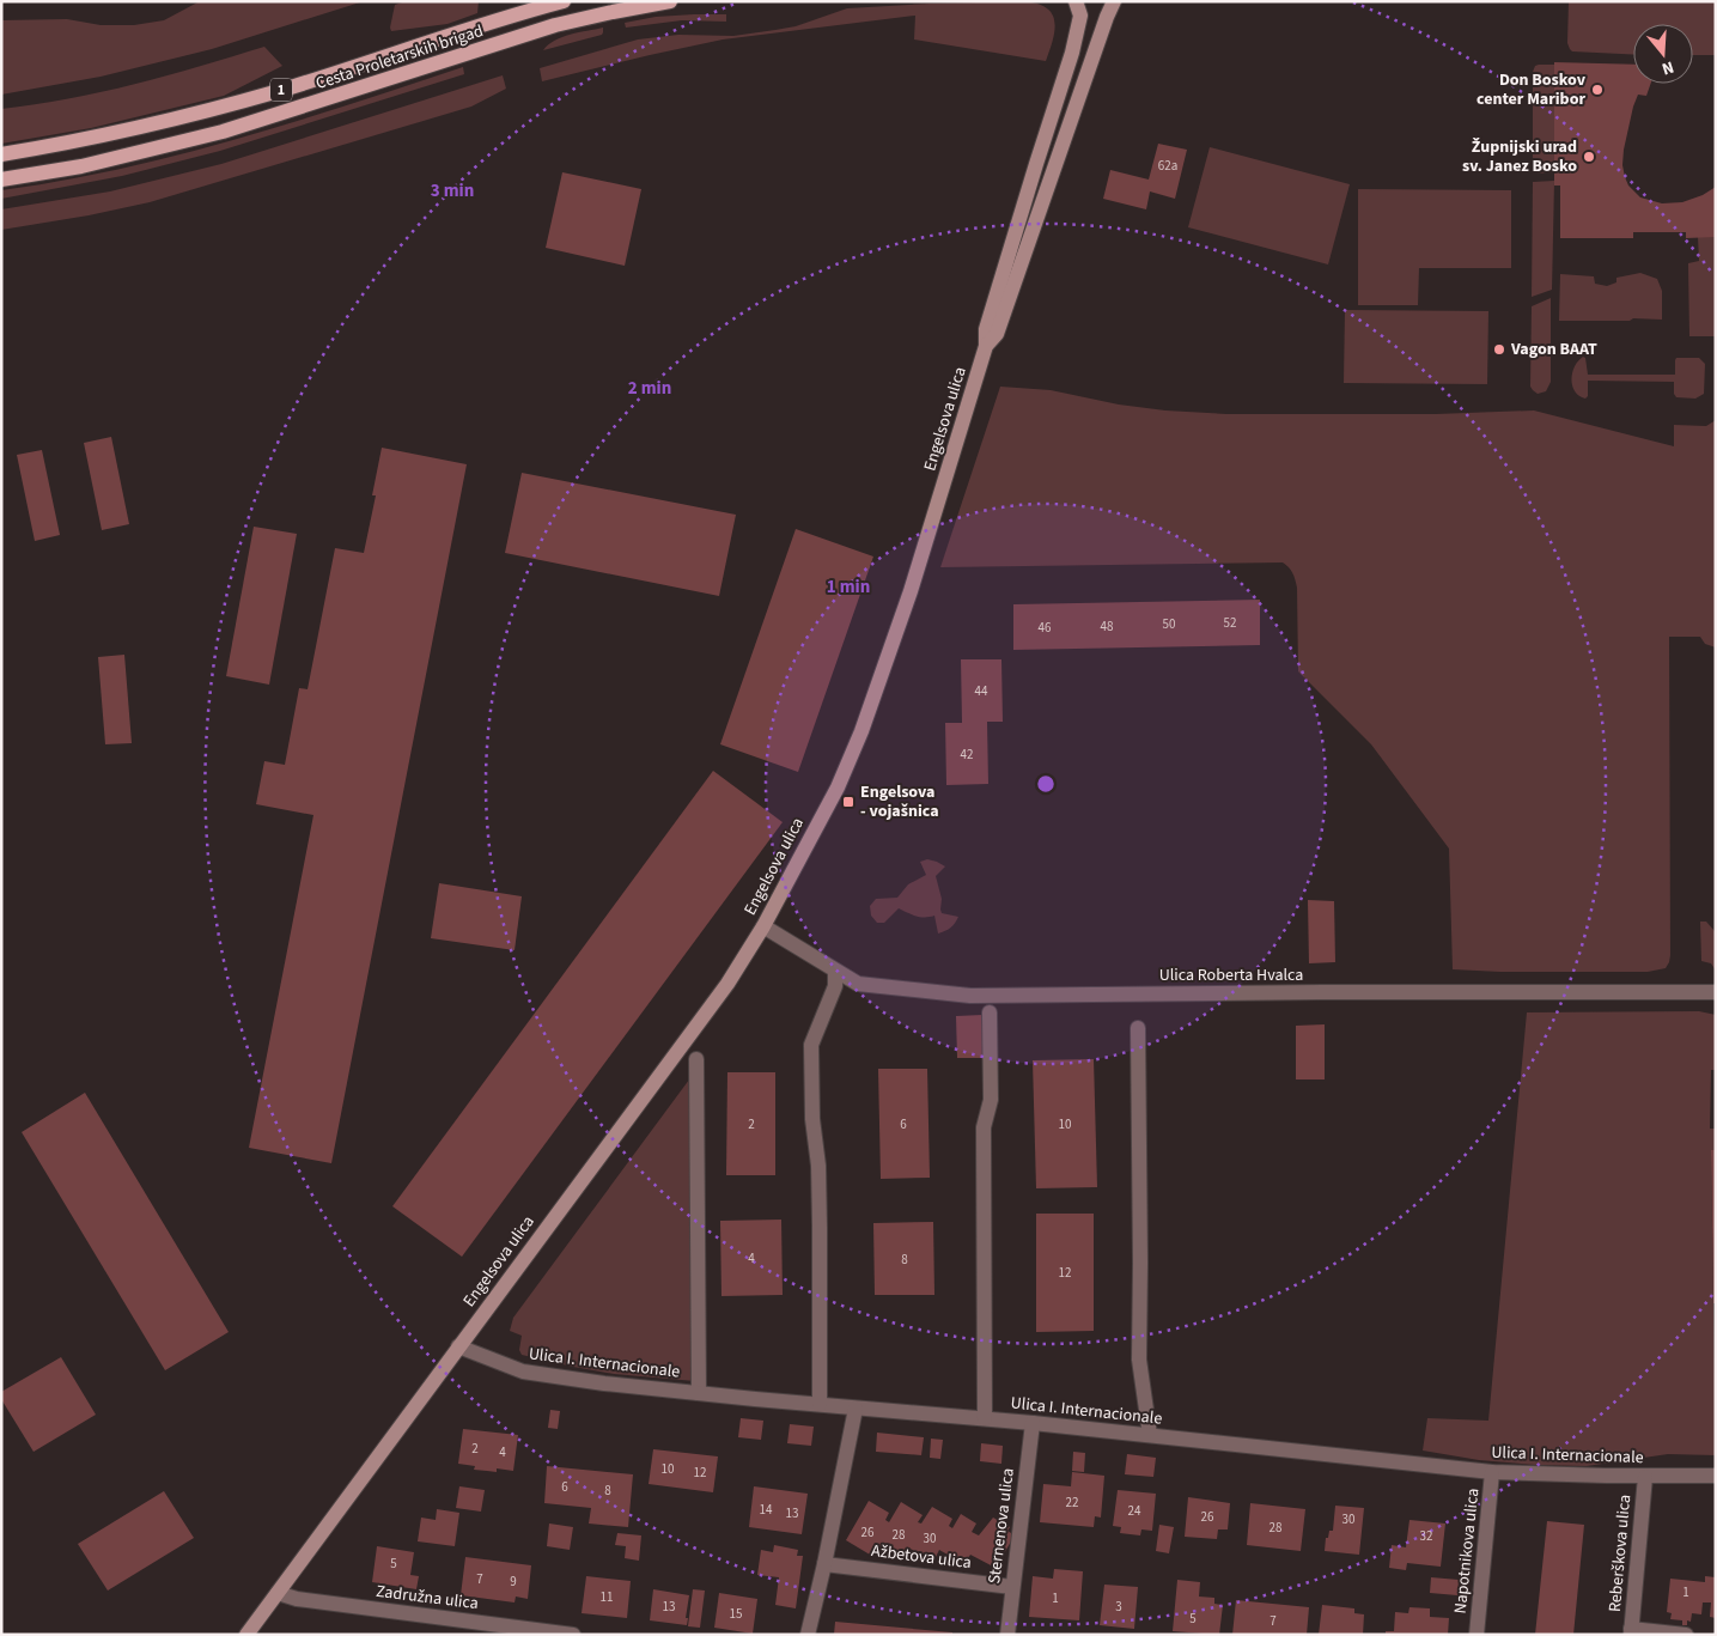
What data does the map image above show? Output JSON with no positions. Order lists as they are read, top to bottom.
{
  "streets": {
    "main road": ["Cesta Proletarskih brigad", "1"],
    "street": [
      "Engelsova ulica",
      "Ulica Roberta Hvalca",
      "Ulica I. Internacionale",
      "Sternenova ulica",
      "Napotnikova ulica",
      "Reberškova ulica",
      "Ažbetova ulica",
      "Zadružna ulica"
    ]
  },
  "crossings": [
    ["Engelsova ulica", "Ulica Roberta Hvalca"],
    ["Engelsova ulica", "Ulica I. Internacionale"],
    ["Engelsova ulica", "Zadružna ulica"],
    ["Ulica I. Internacionale", "Sternenova ulica"],
    ["Ulica I. Internacionale", "Napotnikova ulica"],
    ["Ulica I. Internacionale", "Reberškova ulica"],
    ["Sternenova ulica", "Ažbetova ulica"]
  ],
  "places": {
    "other": ["Don Boskov center Maribor", "Župnijski urad sv. Janez Bosko", "Vagon BAAT"],
    "transit": ["Engelsova - vojašnica"]
  },
  "house_numbers": [
    "62a",
    "52",
    "50",
    "48",
    "46",
    "44",
    "42",
    "2",
    "6",
    "10",
    "4",
    "8",
    "12",
    "2",
    "4",
    "10",
    "12",
    "6",
    "8",
    "22",
    "14",
    "24",
    "13",
    "26",
    "30",
    "28",
    "26",
    "28",
    "32",
    "30",
    "5",
    "7",
    "9",
    "1",
    "11",
    "1",
    "13",
    "3",
    "15",
    "5",
    "7"
  ],
  "north": "bottom",
  "rings": ["3 min", "2 min", "1 min"]
}
